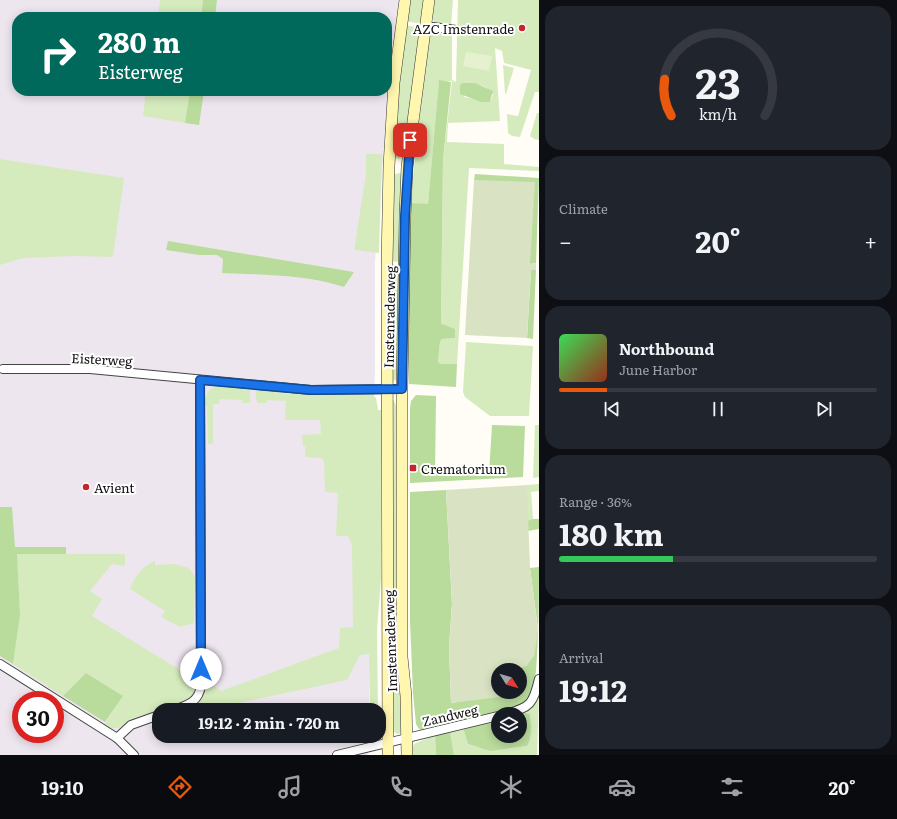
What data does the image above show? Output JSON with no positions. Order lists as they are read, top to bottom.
{
  "streets": {
    "street": ["Imstenraderweg", "Eisterweg", "Zandweg"]
  },
  "crossings": [
    ["Imstenraderweg", "Eisterweg"],
    ["Imstenraderweg", "Zandweg"]
  ],
  "places": {
    "other": ["AZC Imstenrade", "Avient"],
    "transit": ["Crematorium"]
  },
  "north": "bottom right",
  "page": {
    "turn": ["280 m", "Eisterweg"],
    "tile": [
      "Climate",
      ["Range · 36%", "180 km"],
      ["Arrival", "19:12"]
    ],
    "heat": ["−", "20°", "+"],
    "song": ["Northbound", "June Harbor"],
    "limit": "30",
    "trip": "19:12 · 2 min · 720 m",
    "tabs": ["19:10", "20°"],
    "gauge": ["23", "km/h"]
  }
}
